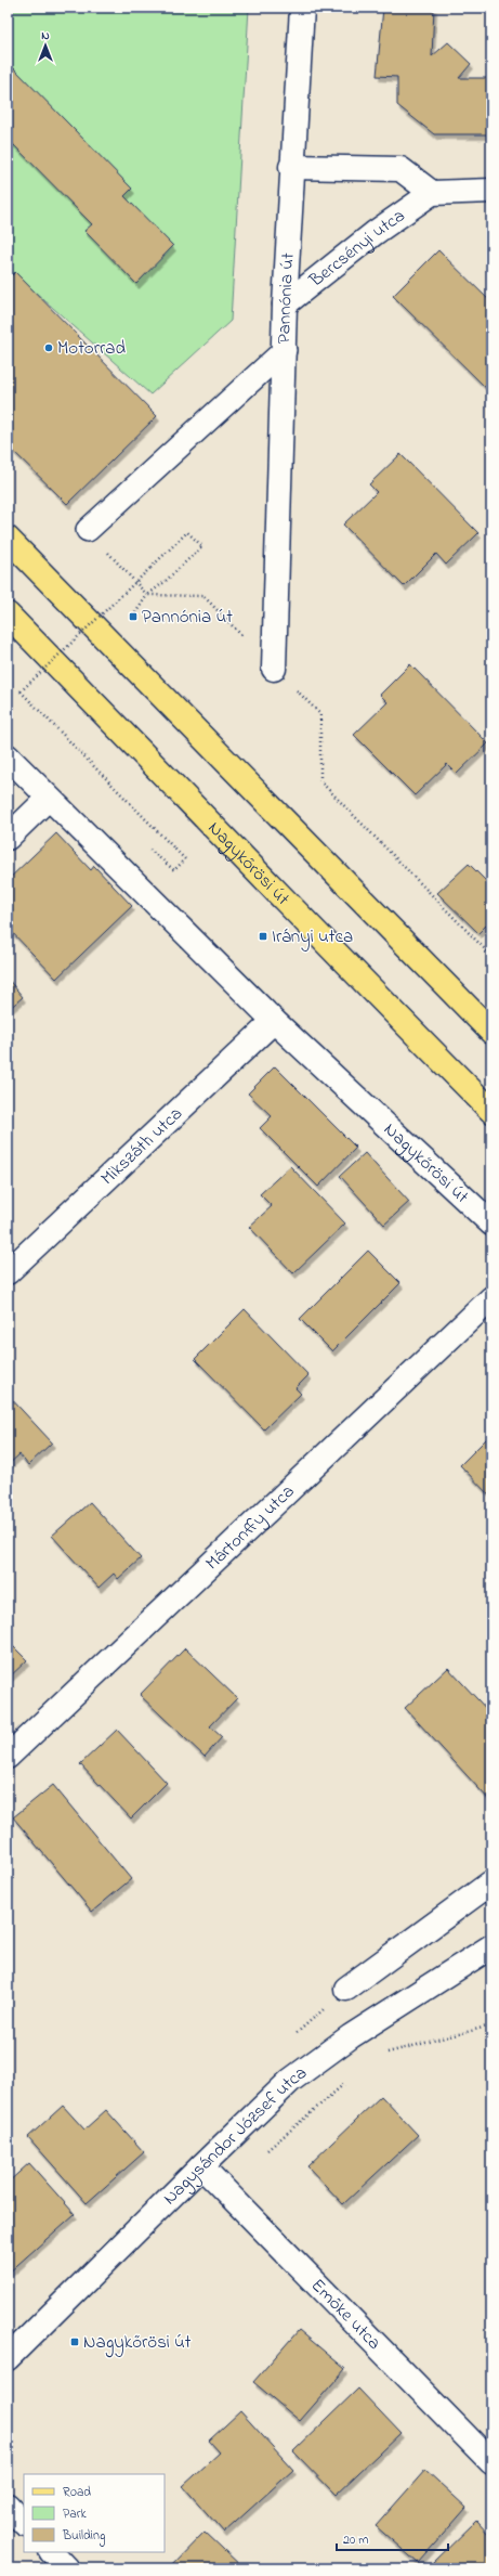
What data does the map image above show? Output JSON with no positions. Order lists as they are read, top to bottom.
{
  "streets": {
    "main road": ["Nagykőrösi út"],
    "street": [
      "Bercsényi utca",
      "Pannónia út",
      "Mikszáth utca",
      "Mártonffy utca",
      "Nagysándor József utca",
      "Emőke utca"
    ]
  },
  "crossings": [
    ["Bercsényi utca", "Pannónia út"],
    ["Nagykőrösi út", "Mikszáth utca"],
    ["Nagysándor József utca", "Emőke utca"]
  ],
  "places": {
    "other": ["Motorrad"],
    "transit": ["Pannónia út", "Irányi utca", "Nagykőrösi út"]
  },
  "legend": ["Road", "Park", "Building"],
  "scale_bar": "20 m",
  "north": "top"
}
